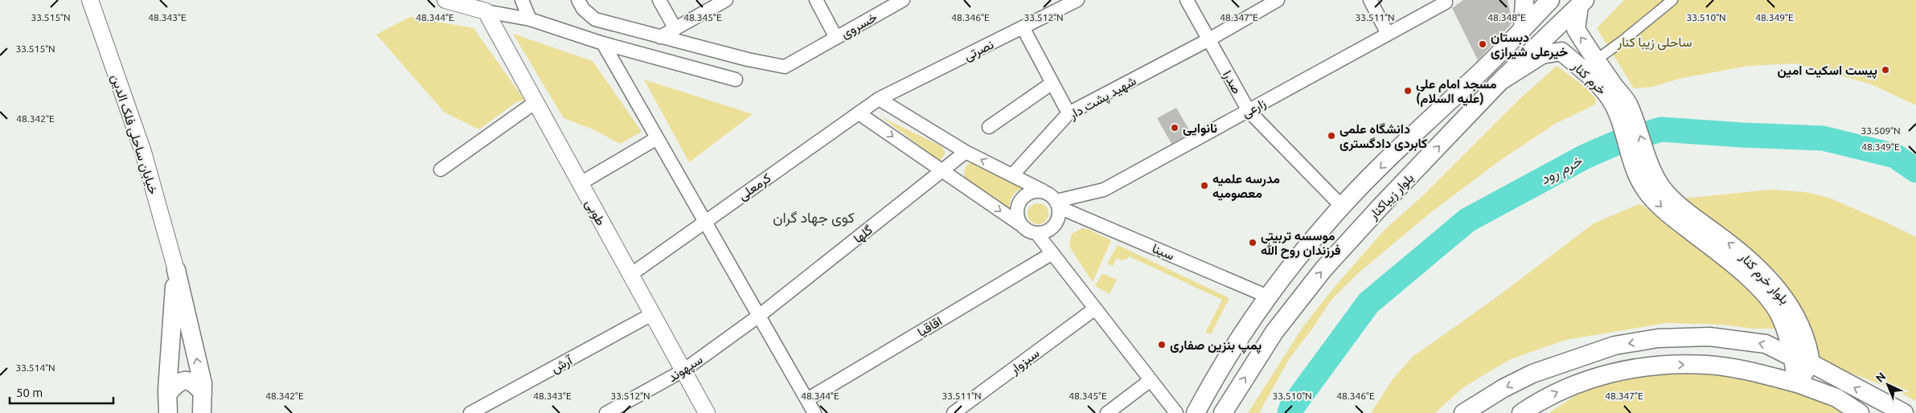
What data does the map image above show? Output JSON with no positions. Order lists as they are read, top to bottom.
{
  "streets": {
    "main road": ["خرم کنار", "بلوار زیباکنار", "بلوار خرم کنار"],
    "street": [
      "خسروی",
      "نصرتی",
      "صدرا",
      "شهید پشت دار",
      "زارعی",
      "خیابان ساحلی فلک الدین",
      "کرمعلی",
      "طوبی",
      "گلها",
      "سینا",
      "اقاقیا",
      "سبزوار",
      "آرش",
      "سپهوند"
    ]
  },
  "crossings": [
    ["نصرتی", "کرمعلی"],
    ["خرم کنار", "بلوار زیباکنار"],
    ["خرم کنار", "بلوار خرم کنار"],
    ["صدرا", "شهید پشت دار"],
    ["صدرا", "زارعی"],
    ["صدرا", "بلوار زیباکنار"],
    ["زارعی", "سینا"],
    ["کرمعلی", "طوبی"],
    ["بلوار زیباکنار", "سینا"],
    ["طوبی", "آرش"],
    ["طوبی", "سپهوند"],
    ["گلها", "سپهوند"]
  ],
  "districts": ["کوی جهاد گران"],
  "water": ["خرم رود"],
  "parks": ["ساحلی زیبا کنار"],
  "places": [
    "دبستان خیرعلی شیرازی",
    "پیست اسکیت امین",
    "مسجد امام علی (علیه السلام)",
    "نانوایی",
    "دانشگاه علمی کابردی دادگستری",
    "مدرسه علمیه معصومیه",
    "موسسه تربیتی فرزندان روح الله",
    "پمپ بنزین صفاری"
  ],
  "scale_bar": "50 m",
  "north": "top left",
  "coordinates": [
    "33.515°N",
    "33.512°N",
    "33.511°N",
    "33.510°N",
    "48.343°E",
    "48.344°E",
    "48.349°E",
    "48.345°E",
    "48.346°E",
    "48.347°E",
    "48.348°E",
    "48.342°E",
    "33.509°N",
    "33.514°N"
  ]
}
